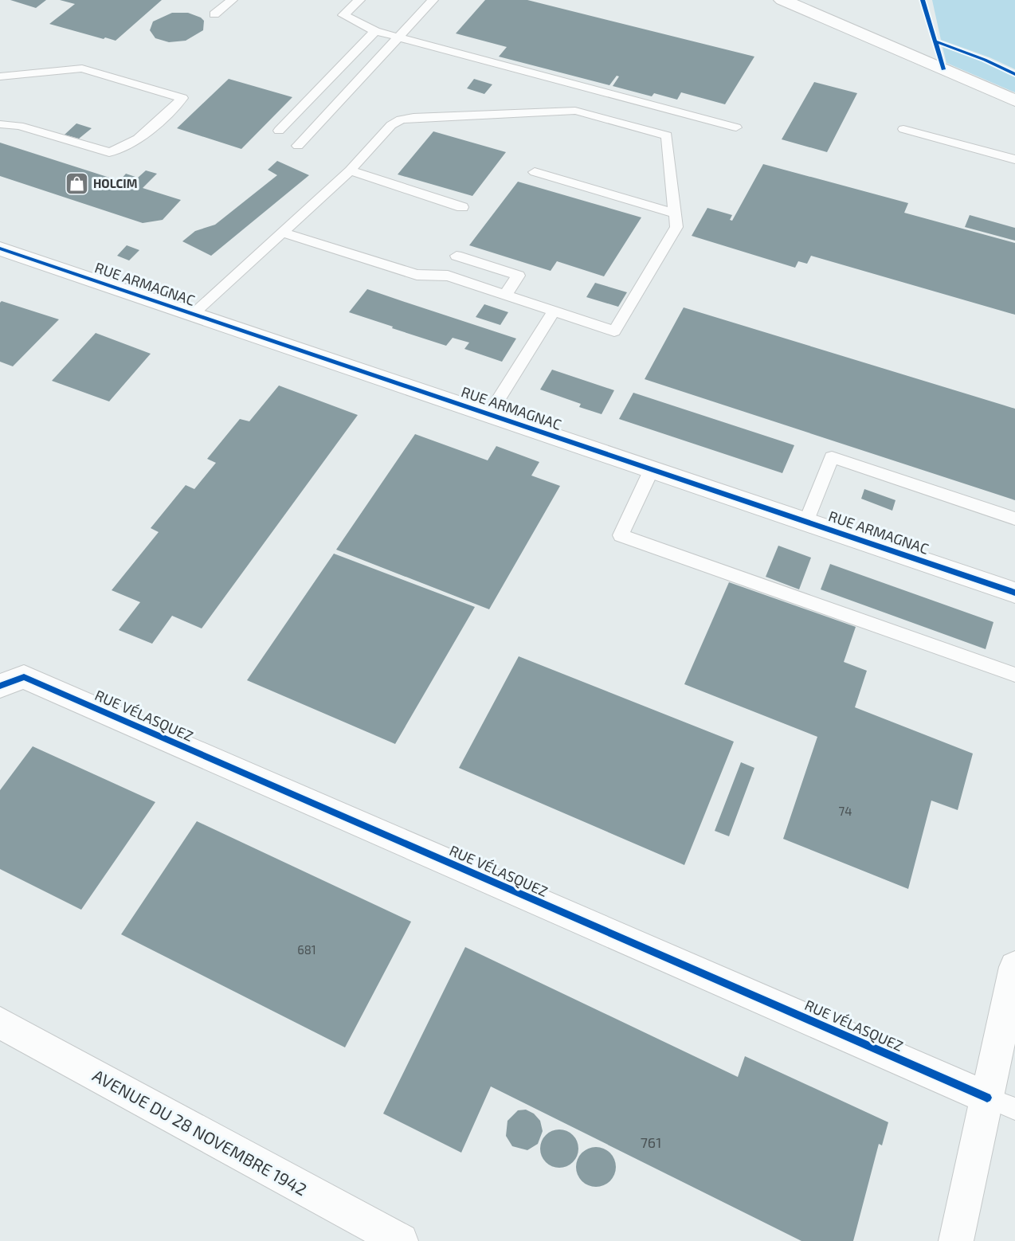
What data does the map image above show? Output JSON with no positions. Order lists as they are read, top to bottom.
{
  "streets": {
    "street": ["RUE ARMAGNAC", "RUE VÉLASQUEZ", "AVENUE DU 28 NOVEMBRE 1942"]
  },
  "places": {
    "shop": ["HOLCIM"]
  },
  "house_numbers": ["74", "681", "761"]
}
